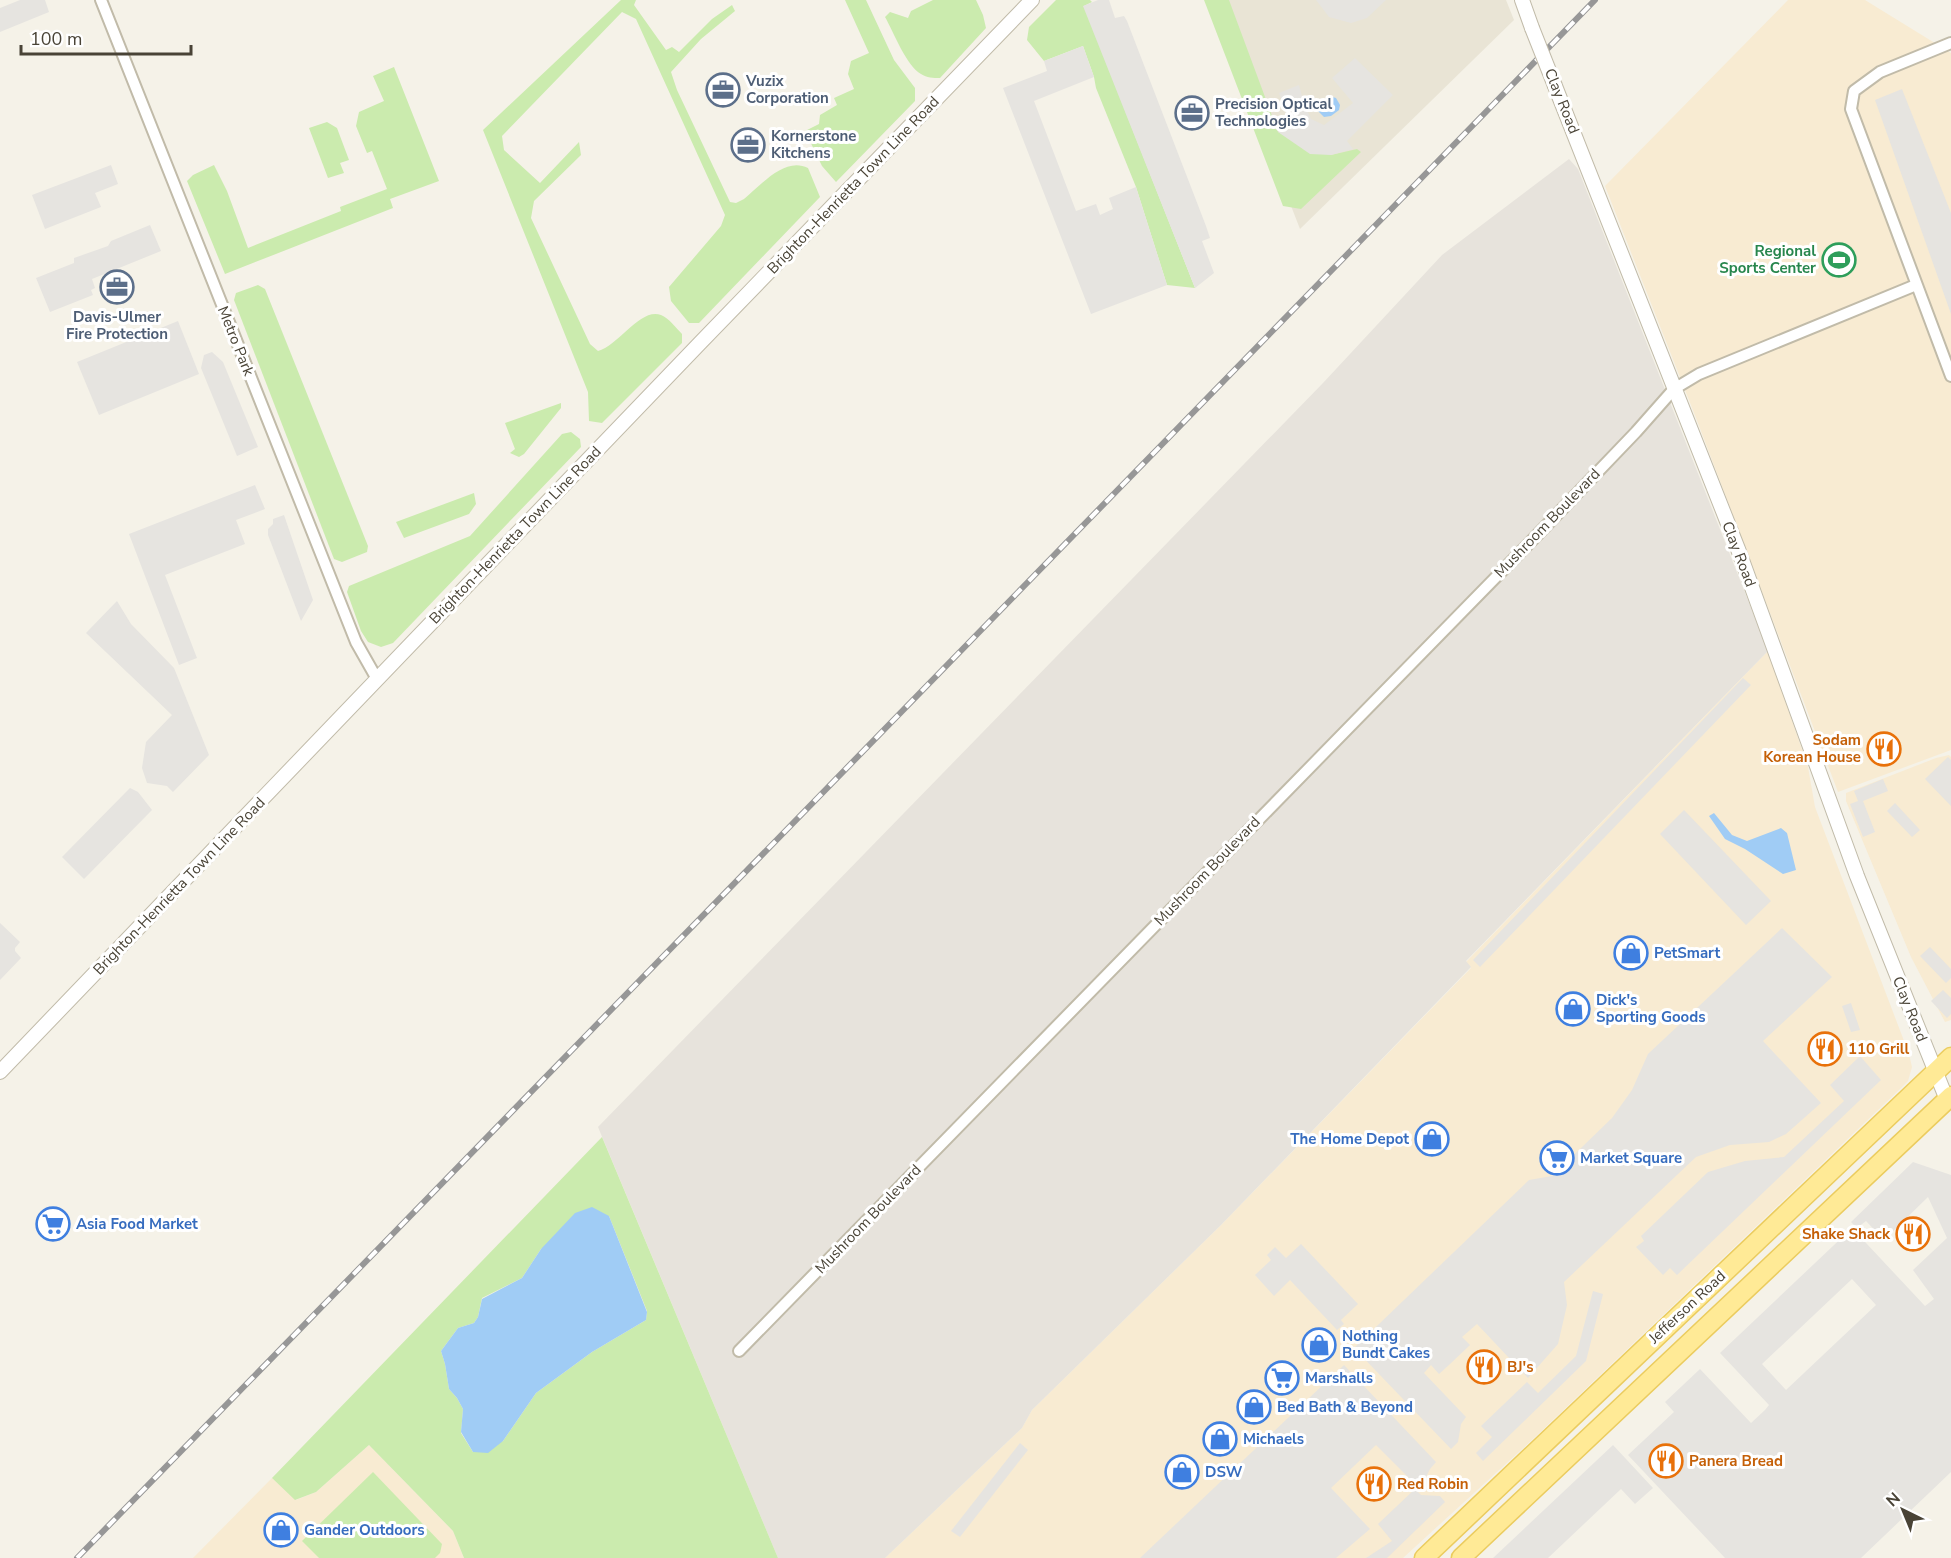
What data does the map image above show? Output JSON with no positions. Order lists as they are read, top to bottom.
{
  "streets": {
    "main road": ["Jefferson Road"],
    "street": [
      "Clay Road",
      "Brighton-Henrietta Town Line Road",
      "Metro Park",
      "Mushroom Boulevard"
    ]
  },
  "crossings": [
    ["Clay Road", "Mushroom Boulevard"],
    ["Clay Road", "Jefferson Road"],
    ["Brighton-Henrietta Town Line Road", "Metro Park"]
  ],
  "places": {
    "office": [
      "Vuzix Corporation",
      "Precision Optical Technologies",
      "Kornerstone Kitchens",
      "Davis-Ulmer Fire Protection"
    ],
    "sports": ["Regional Sports Center"],
    "restaurant": [
      "Sodam Korean House",
      "110 Grill",
      "Shake Shack",
      "BJ's",
      "Panera Bread",
      "Red Robin"
    ],
    "shop": [
      "PetSmart",
      "Dick's Sporting Goods",
      "The Home Depot",
      "Nothing Bundt Cakes",
      "Bed Bath & Beyond",
      "Michaels",
      "DSW",
      "Gander Outdoors"
    ],
    "supermarket": ["Market Square", "Asia Food Market", "Marshalls"]
  },
  "scale_bar": "100 m",
  "north": "top left"
}
